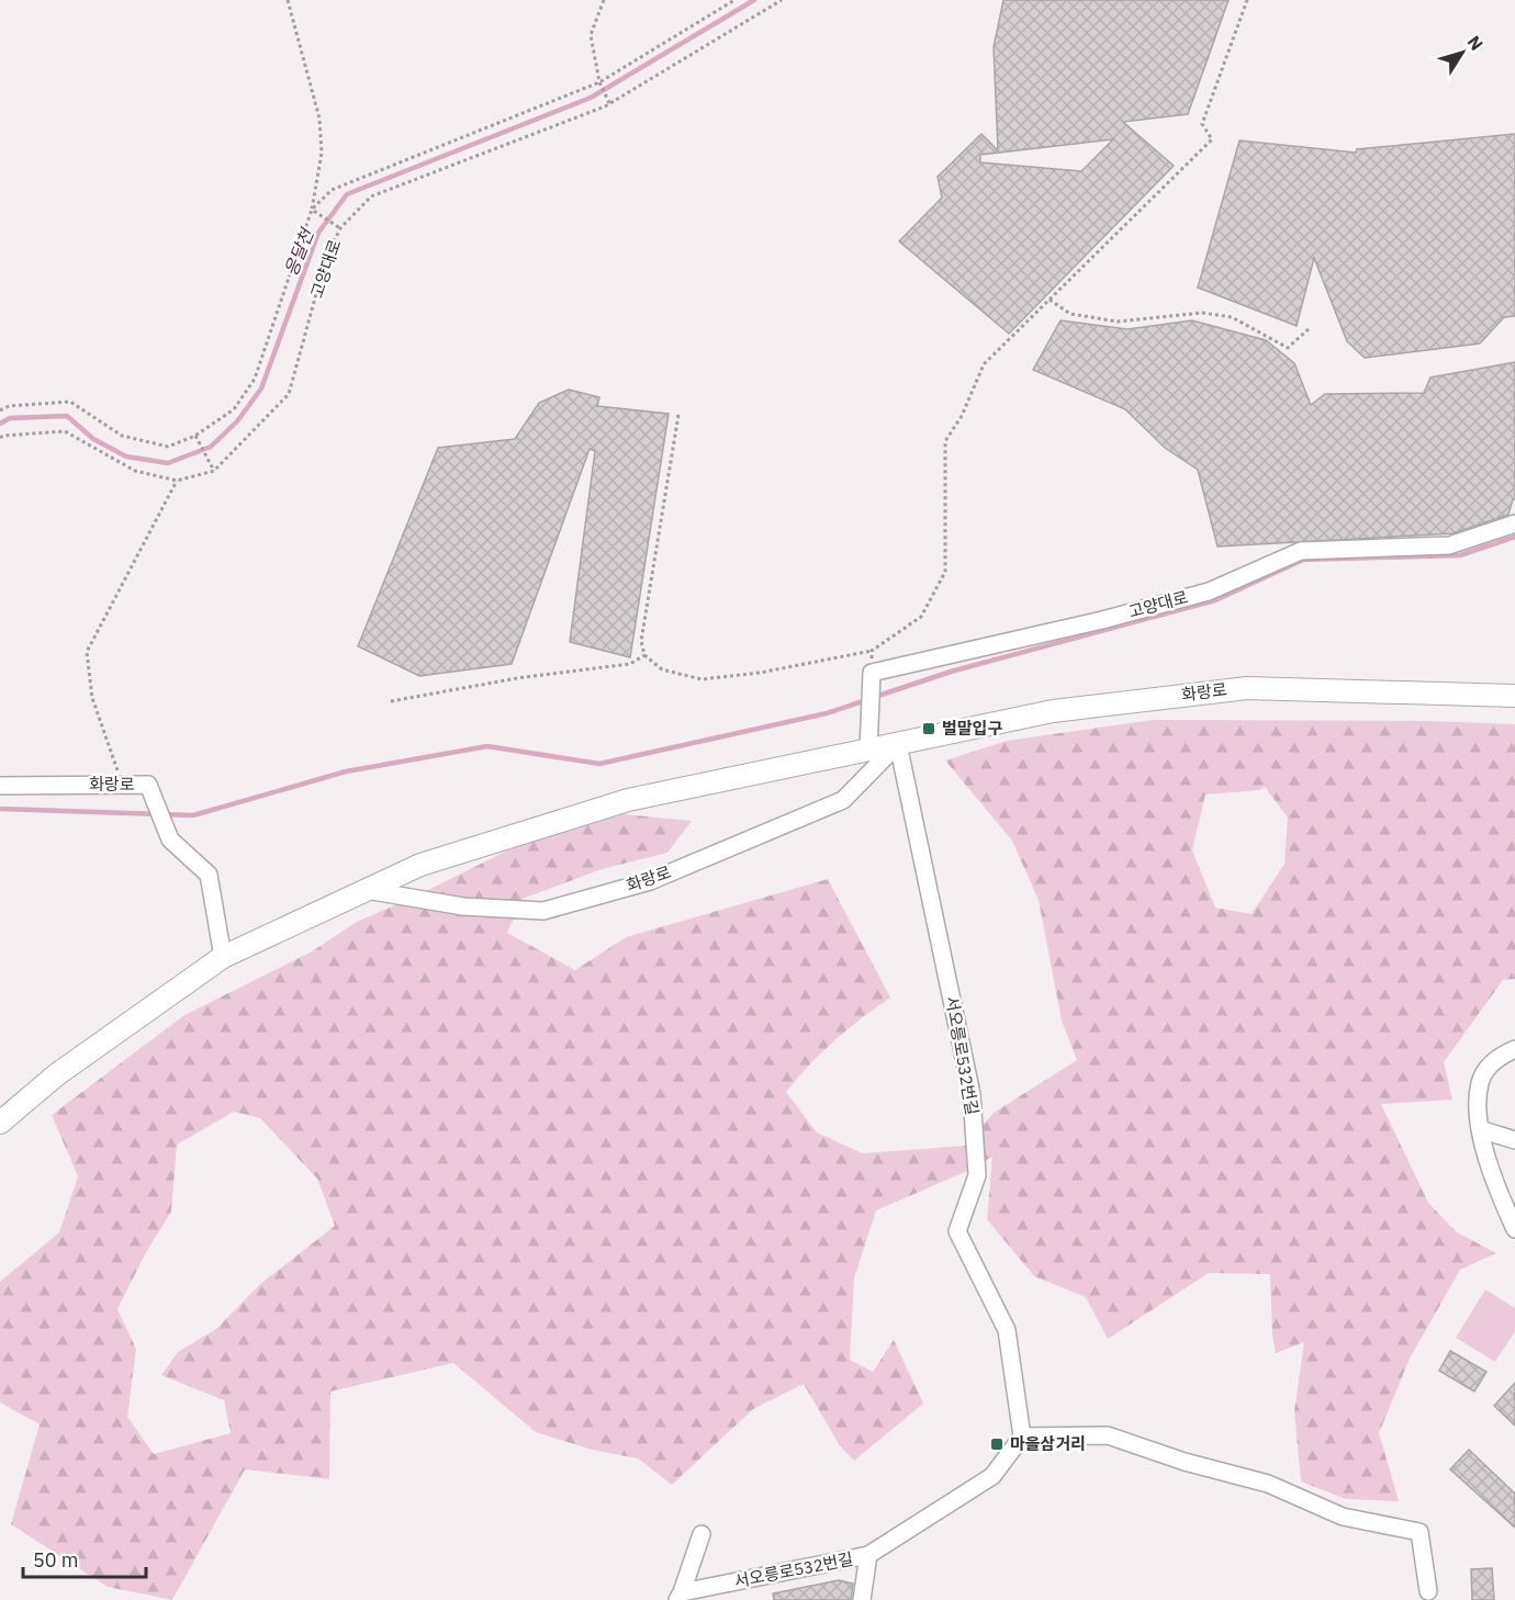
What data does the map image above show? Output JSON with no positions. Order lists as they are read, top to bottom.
{
  "streets": {
    "main road": ["화랑로"],
    "street": ["고양대로", "서오릉로532번길"]
  },
  "crossings": [
    ["화랑로", "서오릉로532번길"]
  ],
  "water": ["응달천"],
  "places": {
    "transit": ["벌말입구", "마을삼거리"]
  },
  "scale_bar": "50 m",
  "north": "top right"
}
